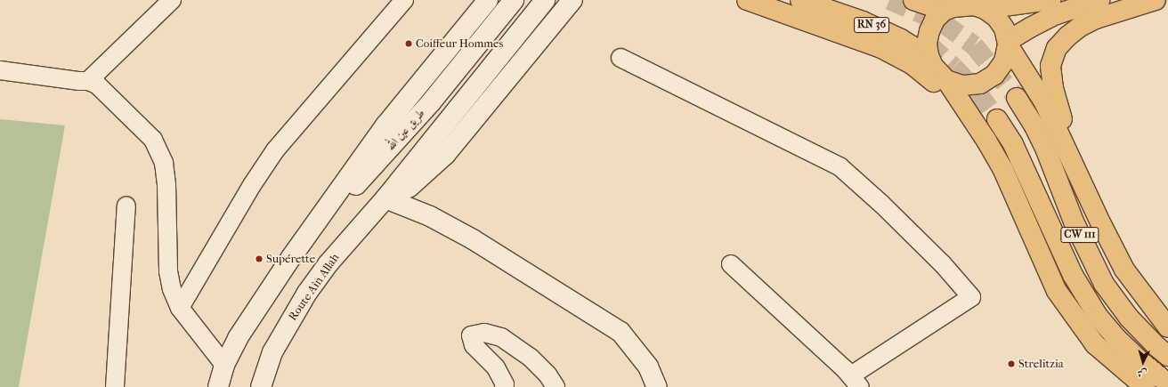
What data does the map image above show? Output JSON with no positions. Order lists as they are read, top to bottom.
{
  "streets": {
    "main road": [
      "RN 36",
      "طريق عين الله",
      "CW 111",
      "Route Aîn Allah"
    ]
  },
  "places": ["Coiffeur Hommes", "Supérette", "Strelitzia"],
  "north": "bottom"
}
